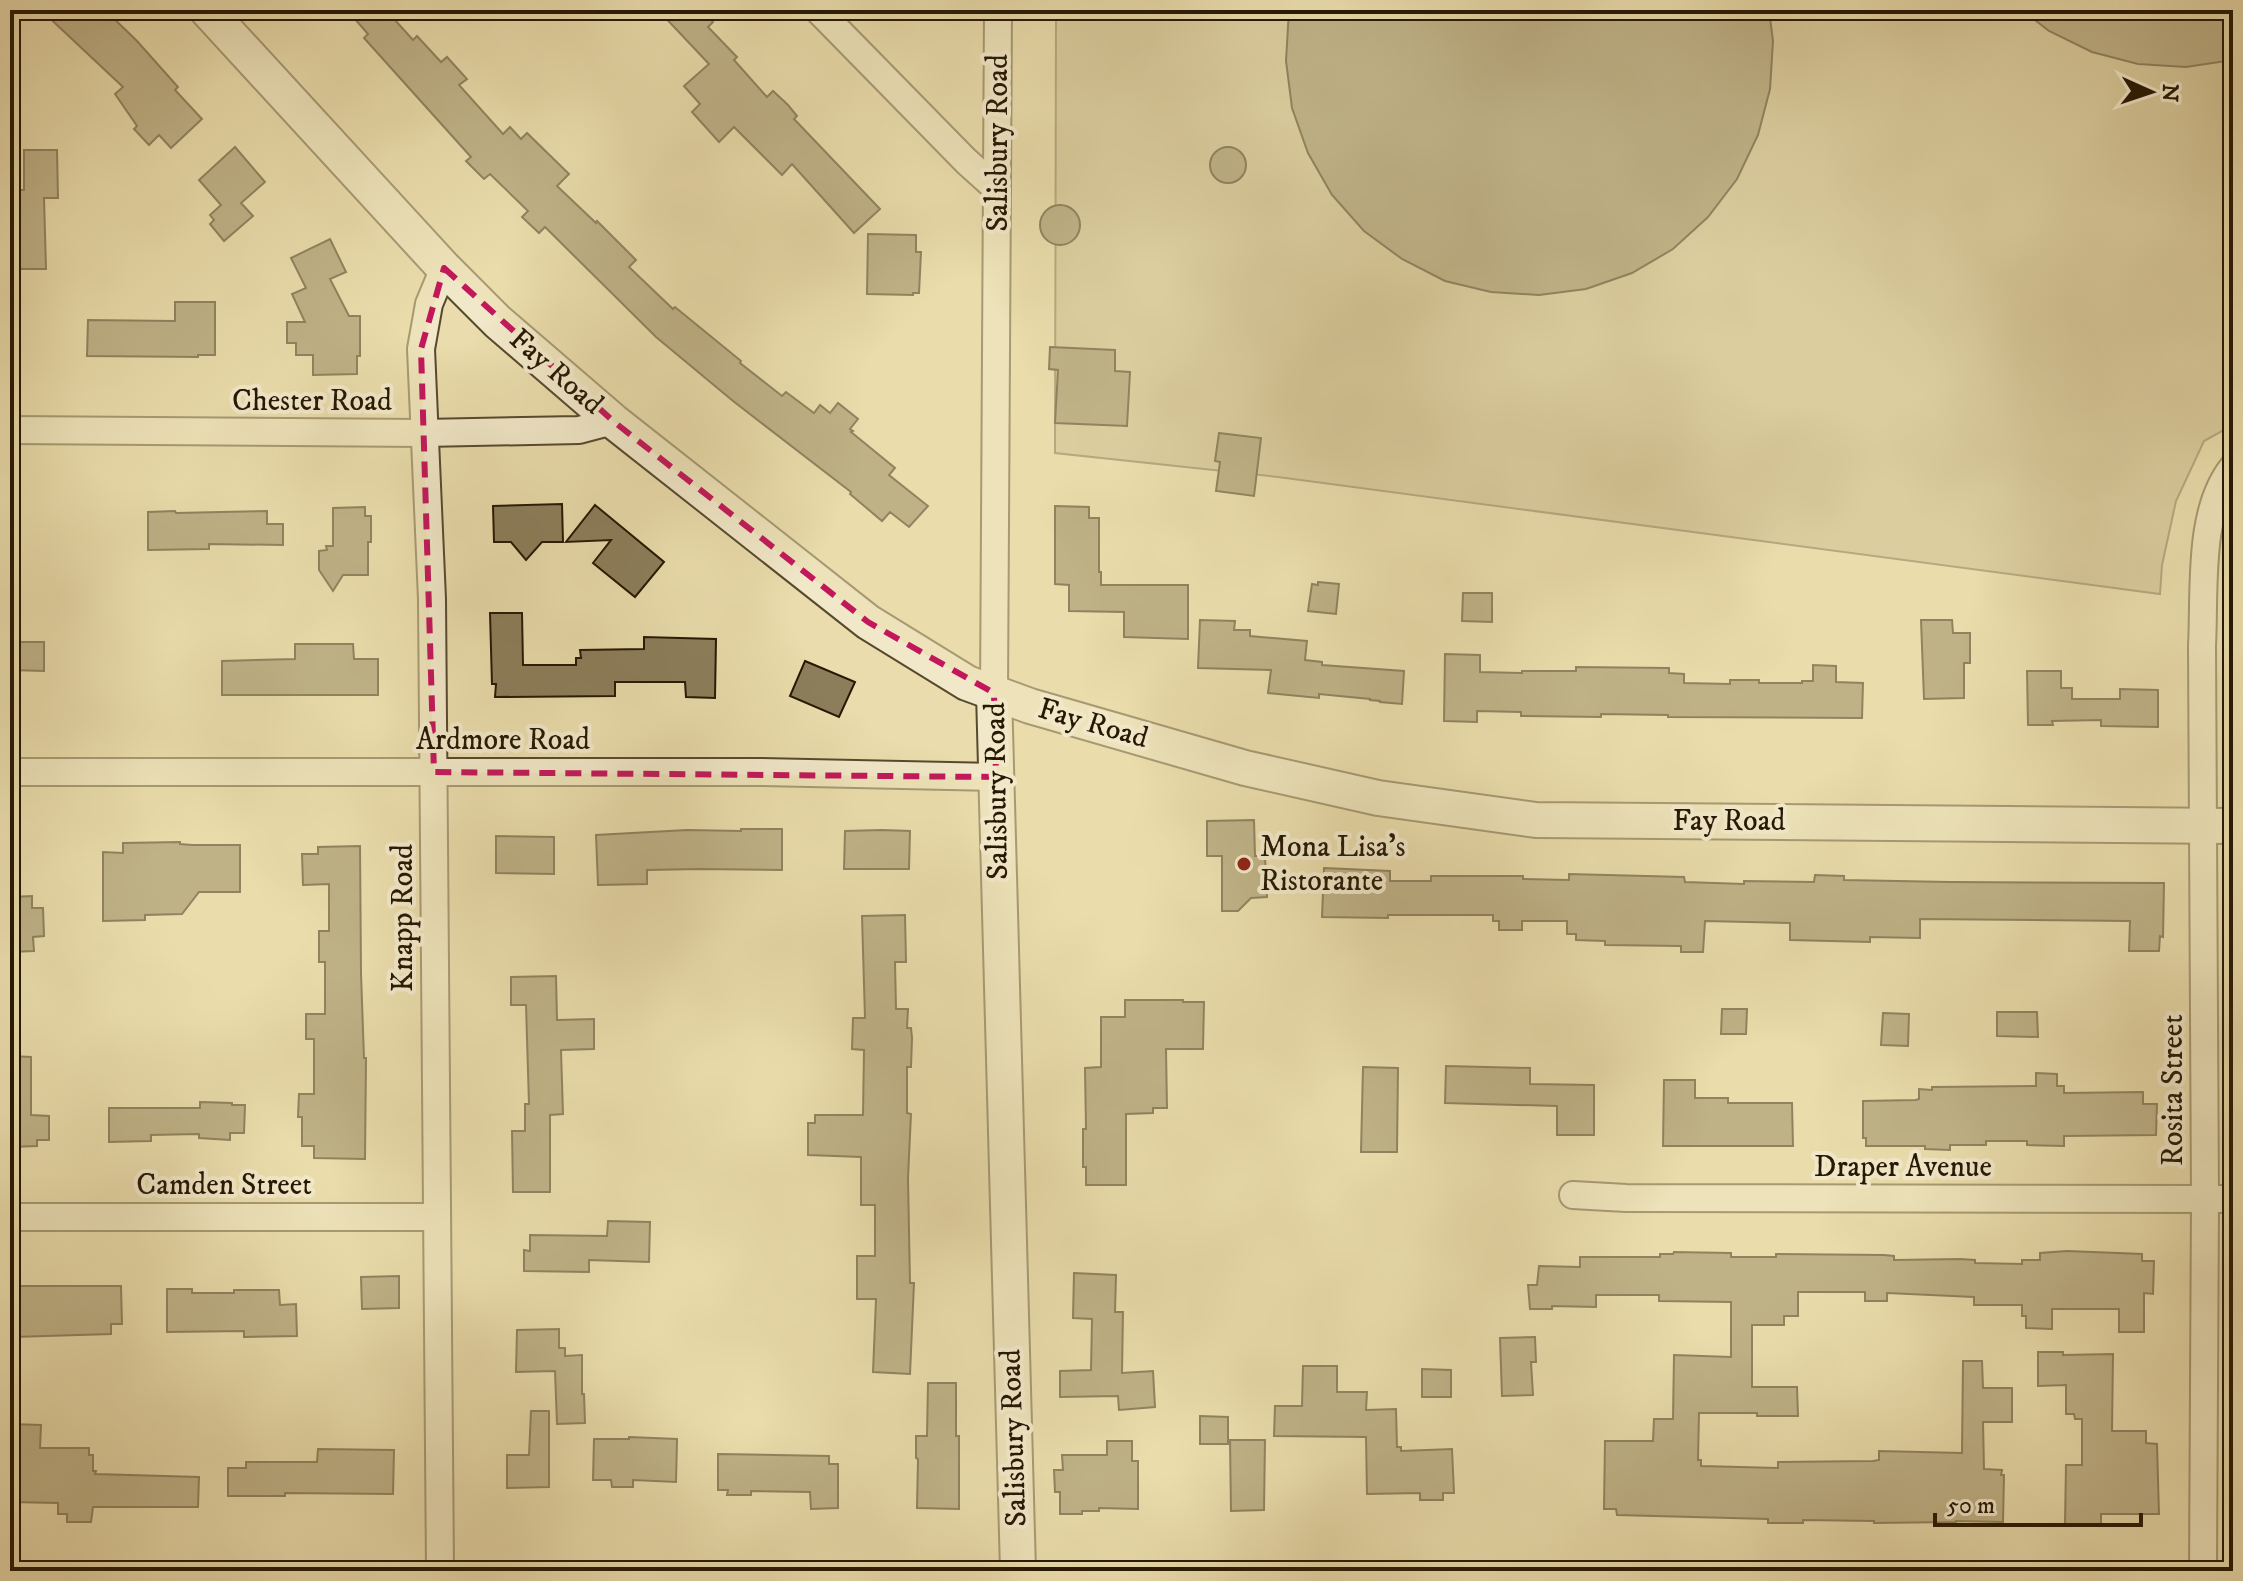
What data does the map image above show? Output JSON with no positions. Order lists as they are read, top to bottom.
{
  "streets": {
    "street": [
      "Salisbury Road",
      "Fay Road",
      "Chester Road",
      "Ardmore Road",
      "Knapp Road",
      "Rosita Street",
      "Draper Avenue",
      "Camden Street"
    ]
  },
  "crossings": [
    ["Salisbury Road", "Fay Road"],
    ["Salisbury Road", "Ardmore Road"],
    ["Fay Road", "Chester Road"],
    ["Fay Road", "Knapp Road"],
    ["Fay Road", "Rosita Street"],
    ["Chester Road", "Knapp Road"],
    ["Ardmore Road", "Knapp Road"],
    ["Knapp Road", "Camden Street"],
    ["Rosita Street", "Draper Avenue"]
  ],
  "places": ["Mona Lisa's Ristorante"],
  "scale_bar": "50 m",
  "north": "right"
}
